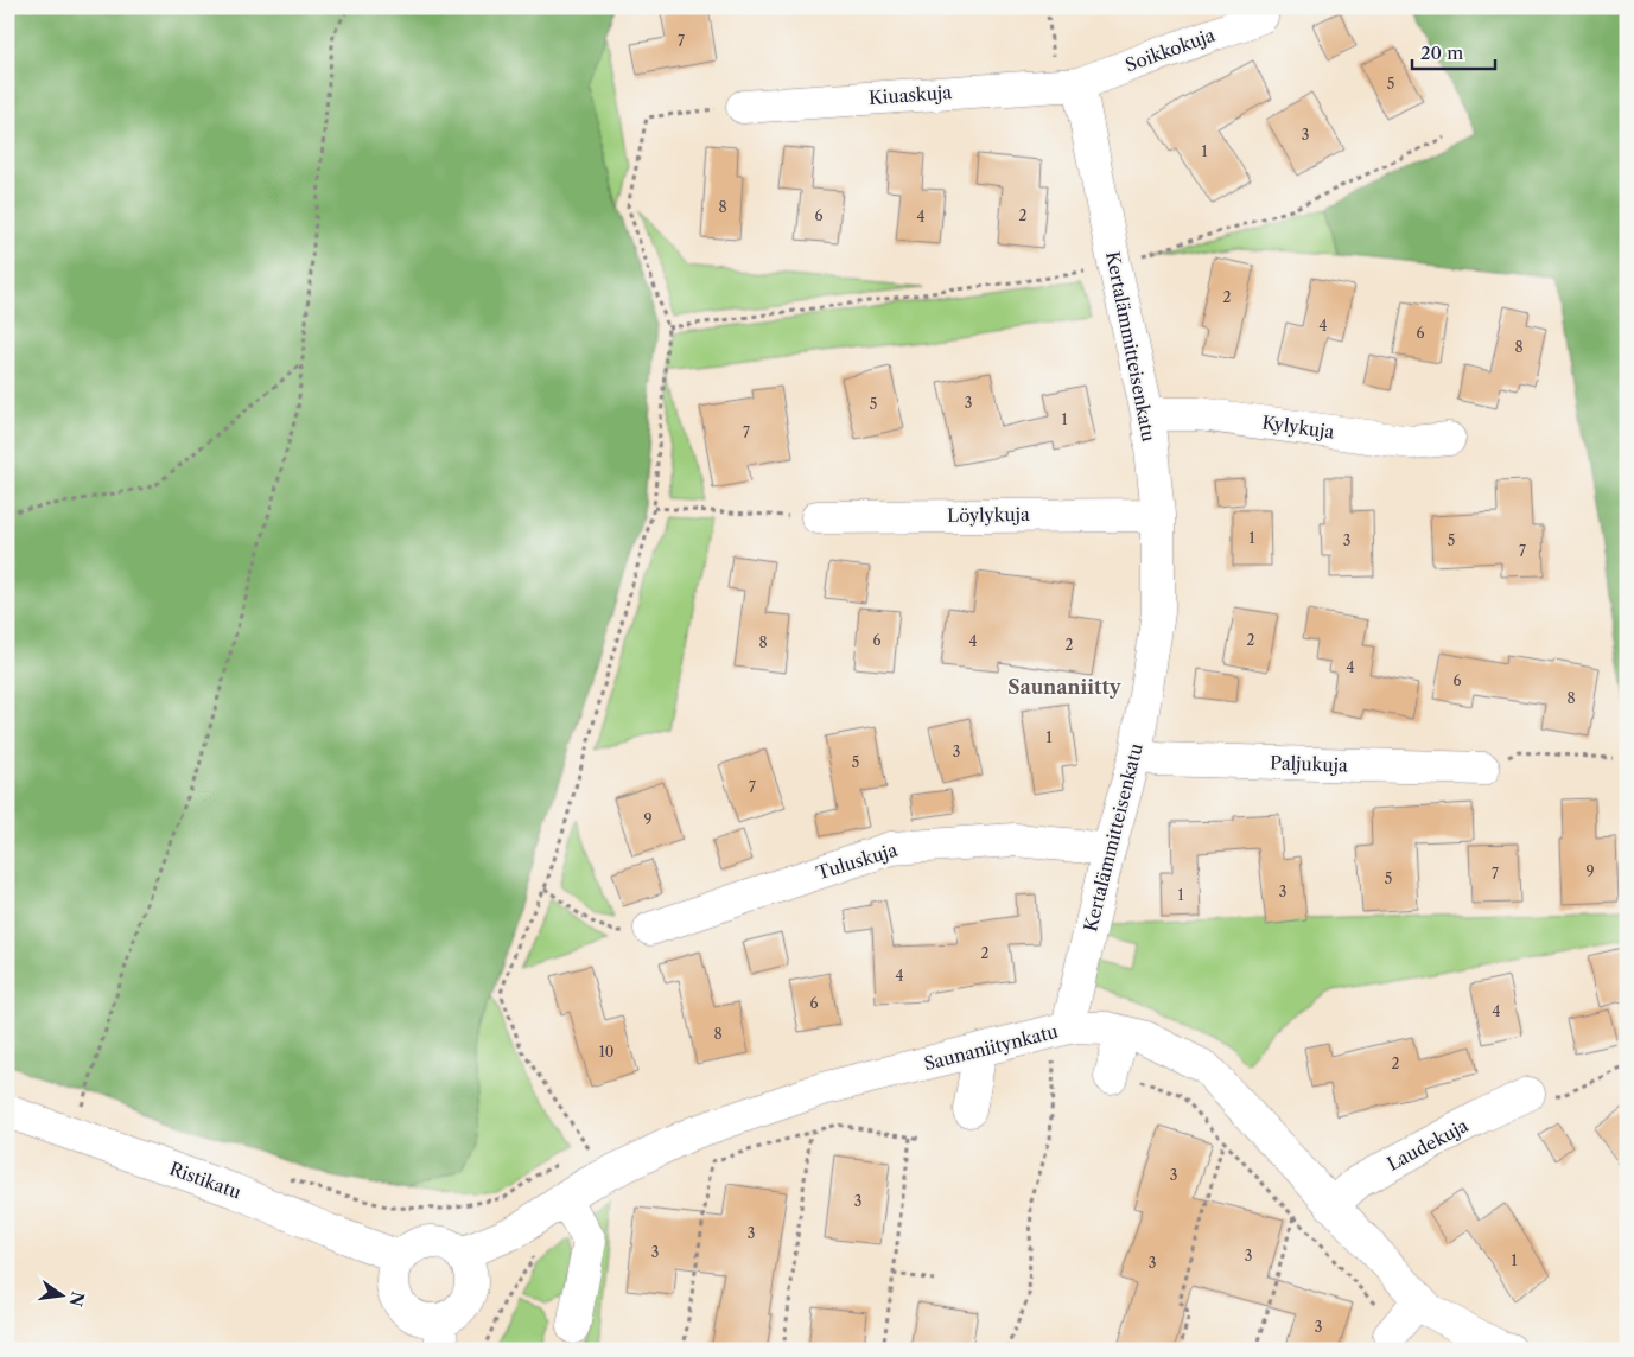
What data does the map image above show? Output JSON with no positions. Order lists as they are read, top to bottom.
{
  "streets": {
    "street": [
      "Soikkokuja",
      "Kiuaskuja",
      "Kertalämmitteisenkatu",
      "Kylykuja",
      "Löylykuja",
      "Paljukuja",
      "Tuluskuja",
      "Saunaniitynkatu",
      "Laudekuja",
      "Ristikatu"
    ]
  },
  "crossings": [
    ["Soikkokuja", "Kiuaskuja"],
    ["Soikkokuja", "Kertalämmitteisenkatu"],
    ["Kiuaskuja", "Kertalämmitteisenkatu"],
    ["Kertalämmitteisenkatu", "Kylykuja"],
    ["Kertalämmitteisenkatu", "Löylykuja"],
    ["Kertalämmitteisenkatu", "Paljukuja"],
    ["Kertalämmitteisenkatu", "Tuluskuja"],
    ["Kertalämmitteisenkatu", "Saunaniitynkatu"],
    ["Saunaniitynkatu", "Laudekuja"],
    ["Saunaniitynkatu", "Ristikatu"]
  ],
  "districts": ["Saunaniitty"],
  "house_numbers": [
    "7",
    "5",
    "3",
    "1",
    "8",
    "6",
    "2",
    "4",
    "2",
    "4",
    "6",
    "8",
    "3",
    "5",
    "1",
    "7",
    "1",
    "3",
    "5",
    "7",
    "6",
    "2",
    "4",
    "8",
    "2",
    "4",
    "6",
    "8",
    "1",
    "3",
    "5",
    "7",
    "9",
    "9",
    "7",
    "5",
    "3",
    "1",
    "2",
    "4",
    "6",
    "4",
    "8",
    "10",
    "2",
    "3",
    "3",
    "3",
    "3",
    "3",
    "1",
    "3",
    "3"
  ],
  "scale_bar": "20 m",
  "north": "right"
}
